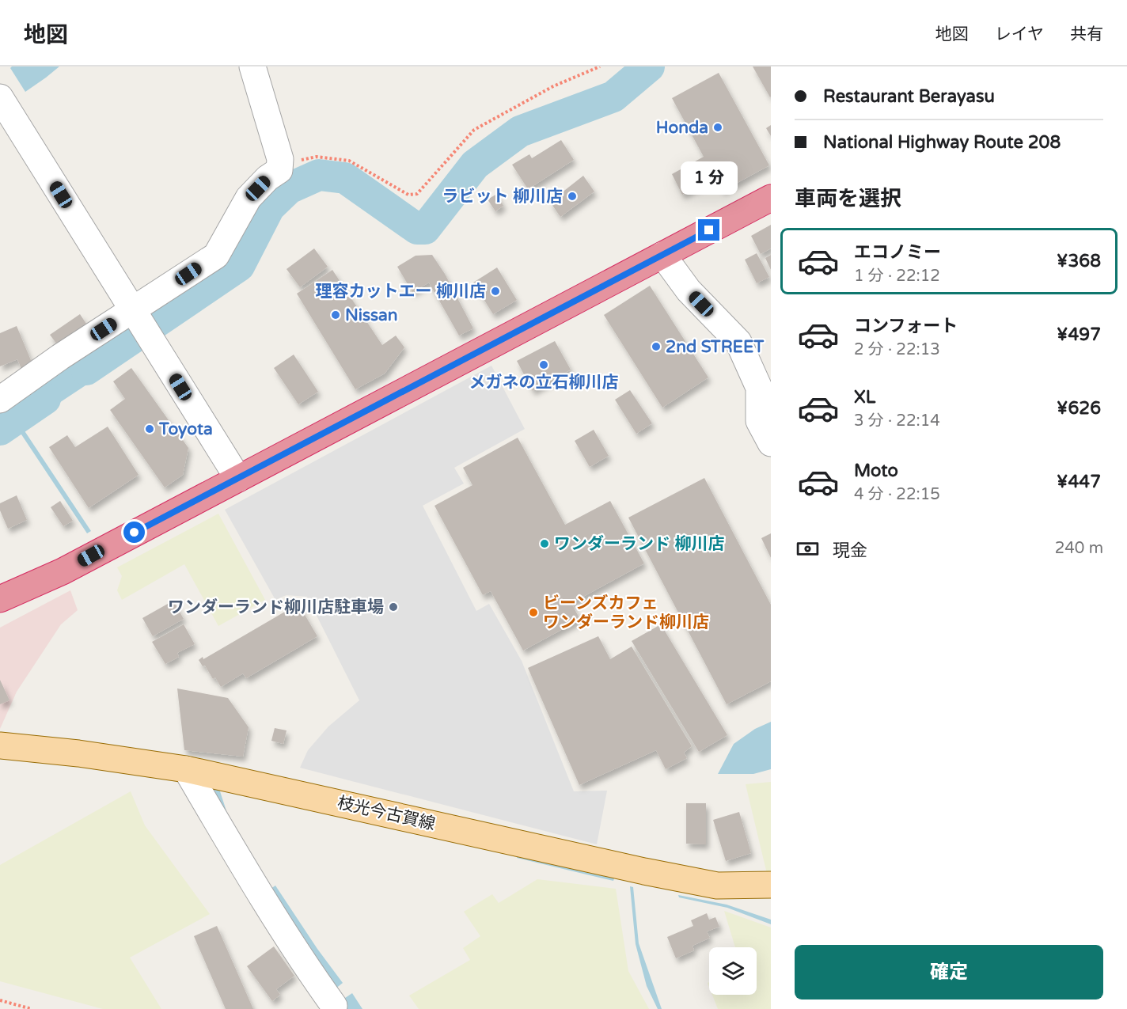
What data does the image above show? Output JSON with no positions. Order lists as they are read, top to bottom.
{
  "streets": {
    "main road": ["枝光今古賀線"]
  },
  "places": [
    "Honda",
    "ラビット 柳川店",
    "理容カットエー 柳川店",
    "Nissan",
    "2nd STREET",
    "メガネの立石柳川店",
    "Toyota",
    "ワンダーランド 柳川店",
    "ワンダーランド柳川店駐車場",
    "ビーンズカフェ ワンダーランド柳川店"
  ],
  "page": {
    "header": "地図",
    "nav": ["地図", "レイヤ", "共有"],
    "banner": ["Restaurant Berayasu", "National Highway Route 208"],
    "bubble": "1 分",
    "heading": "車両を選択",
    "list": [
      {
        "name": "エコノミー",
        "note": "1 分 · 22:12",
        "value": "¥368"
      },
      {
        "name": "コンフォート",
        "note": "2 分 · 22:13",
        "value": "¥497"
      },
      {
        "name": "XL",
        "note": "3 分 · 22:14",
        "value": "¥626"
      },
      {
        "name": "Moto",
        "note": "4 分 · 22:15",
        "value": "¥447"
      }
    ],
    "pay": ["現金", "240 m"],
    "buttons": "確定"
  }
}
